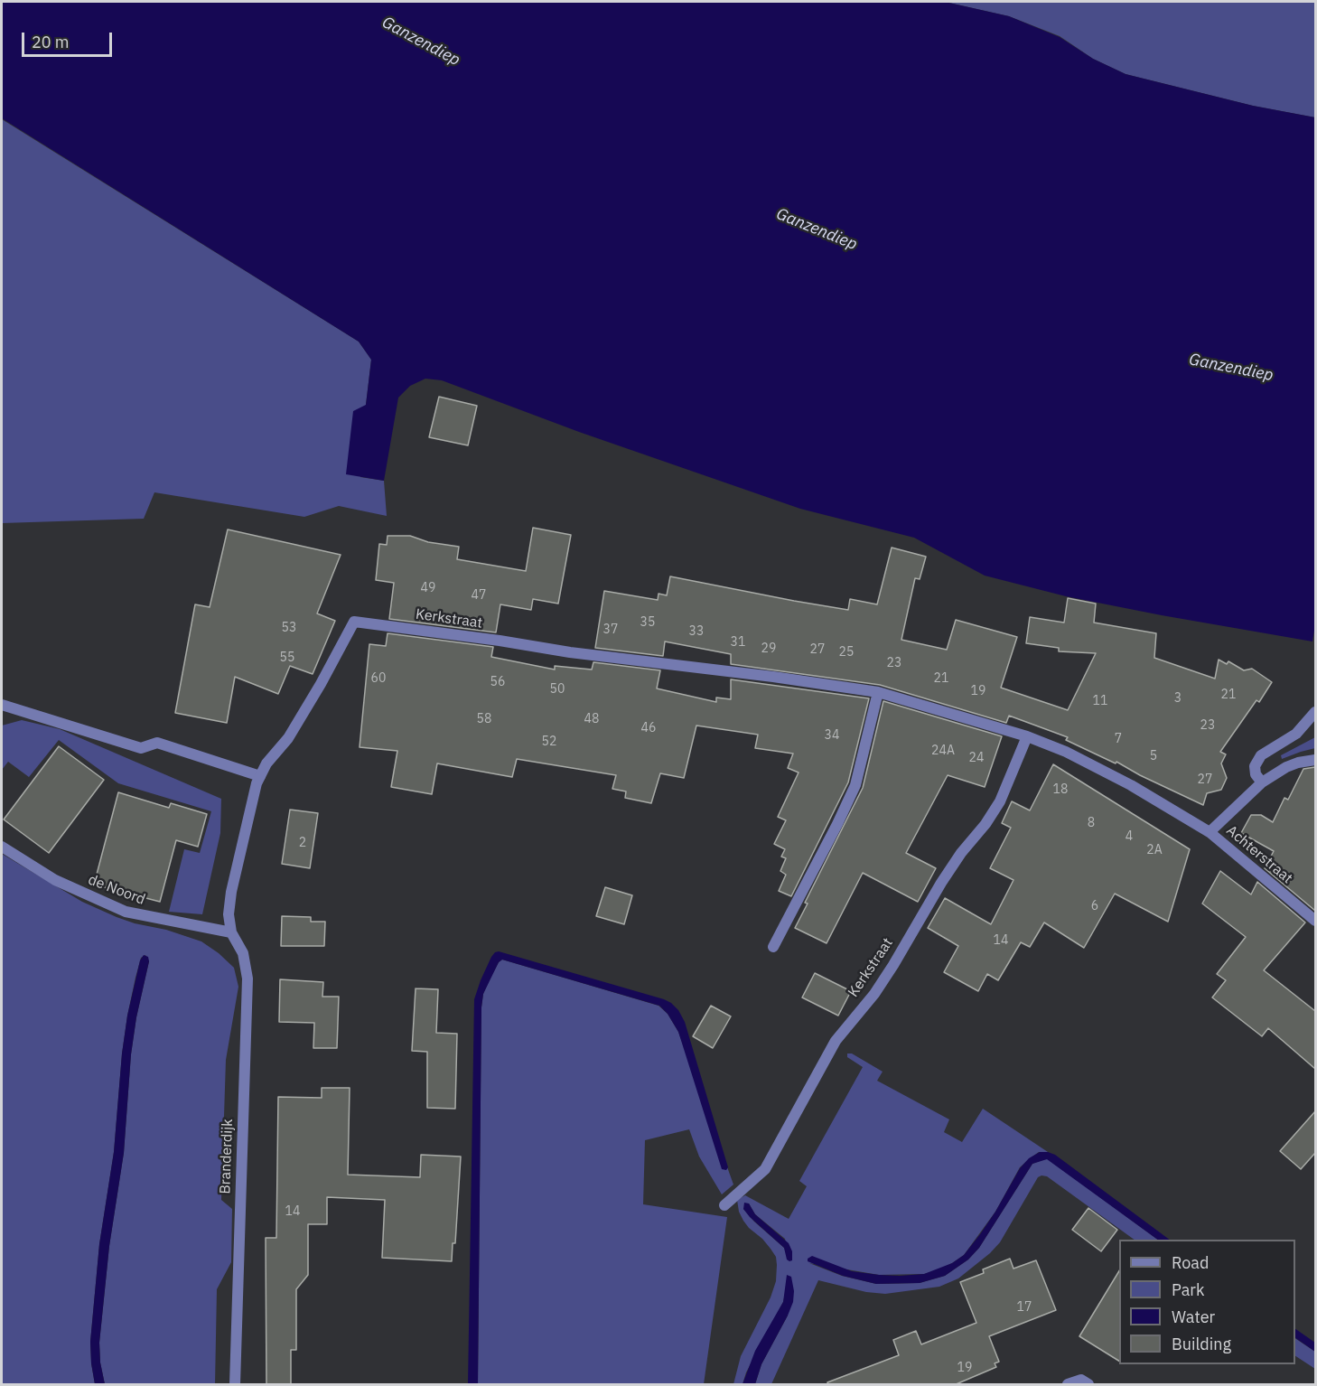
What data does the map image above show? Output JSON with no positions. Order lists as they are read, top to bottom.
{
  "streets": {
    "street": [
      "Kerkstraat",
      "Achterstraat",
      "de Noord",
      "Branderdijk"
    ]
  },
  "crossings": [
    ["Kerkstraat", "Achterstraat"],
    ["Kerkstraat", "de Noord"],
    ["Kerkstraat", "Branderdijk"],
    ["de Noord", "Branderdijk"]
  ],
  "water": ["Ganzendiep"],
  "house_numbers": [
    "49",
    "47",
    "35",
    "53",
    "37",
    "33",
    "31",
    "29",
    "27",
    "25",
    "55",
    "23",
    "60",
    "21",
    "56",
    "50",
    "19",
    "21",
    "3",
    "11",
    "58",
    "48",
    "23",
    "46",
    "34",
    "7",
    "52",
    "24A",
    "5",
    "24",
    "27",
    "18",
    "8",
    "4",
    "2",
    "2A",
    "6",
    "14",
    "14",
    "17",
    "19"
  ],
  "legend": [
    "Road",
    "Park",
    "Water",
    "Building"
  ],
  "scale_bar": "20 m"
}
